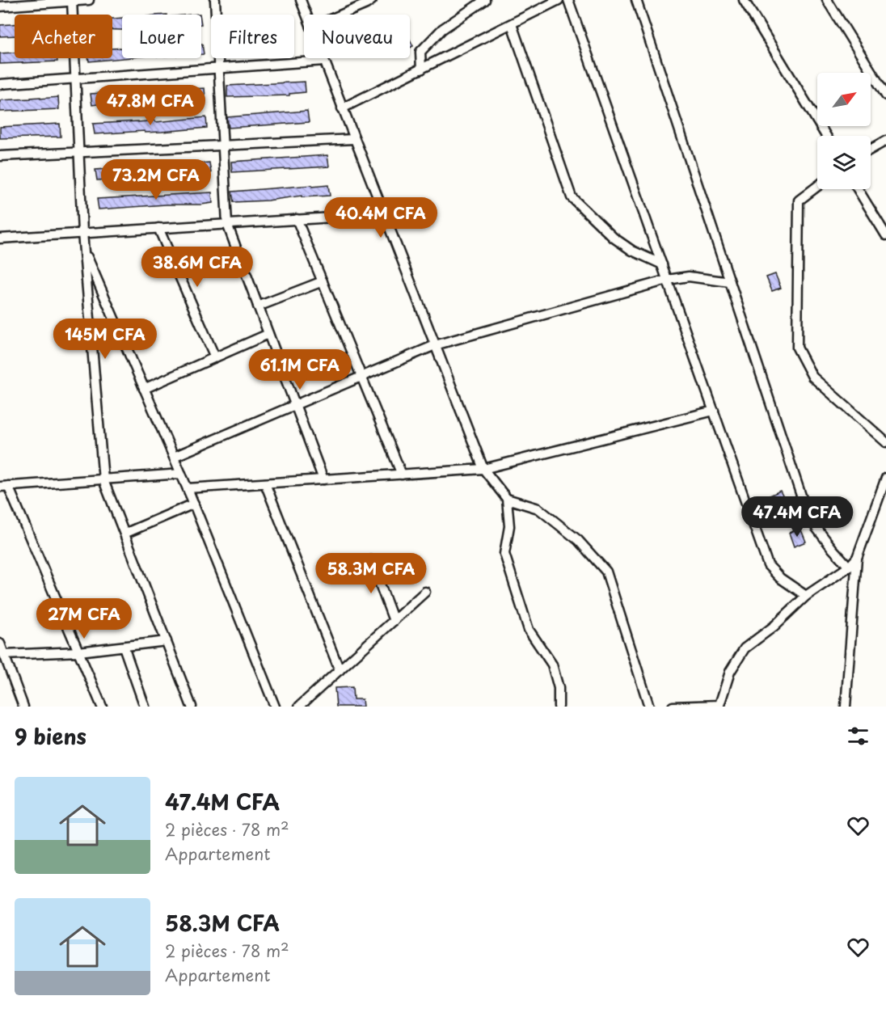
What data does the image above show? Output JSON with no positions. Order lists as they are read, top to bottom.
{
  "north": "top right",
  "page": {
    "chip": [
      "Acheter",
      "Louer",
      "Filtres",
      "Nouveau"
    ],
    "price": [
      "47.8M CFA",
      "73.2M CFA",
      "40.4M CFA",
      "38.6M CFA",
      "145M CFA",
      "61.1M CFA",
      "47.4M CFA",
      "58.3M CFA",
      "27M CFA"
    ],
    "heading": "9 biens",
    "list": [
      {
        "name": "47.4M CFA",
        "note": "2 pièces · 78 m² · Appartement"
      },
      {
        "name": "58.3M CFA",
        "note": "2 pièces · 78 m² · Appartement"
      }
    ]
  }
}
